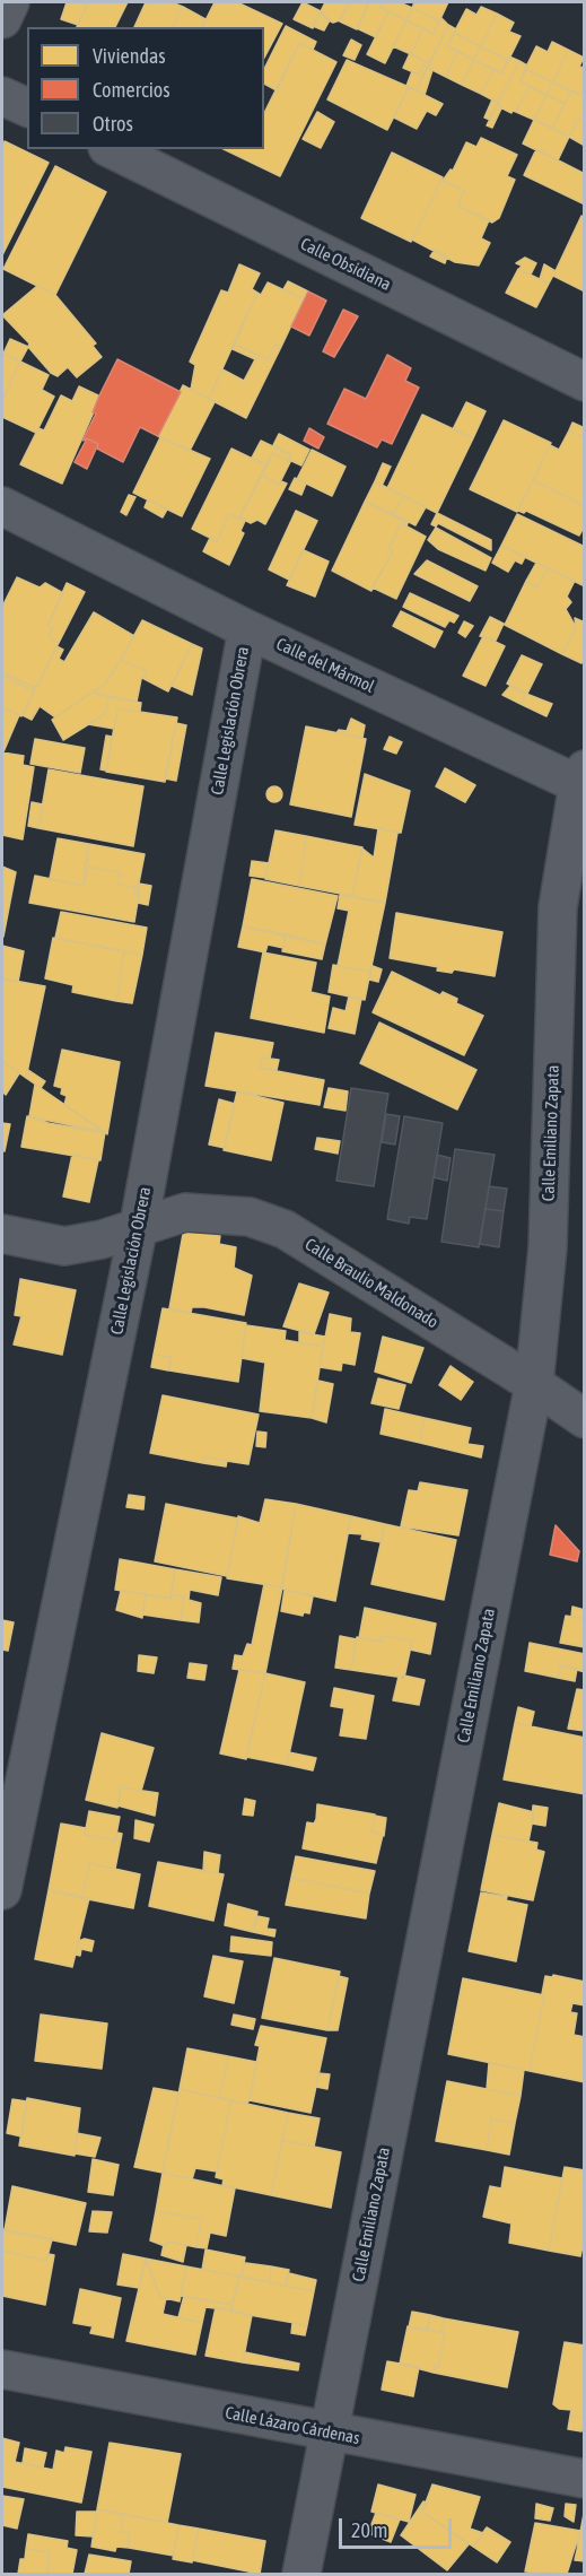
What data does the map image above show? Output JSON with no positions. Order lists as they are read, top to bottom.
{
  "streets": {
    "street": [
      "Calle Obsidiana",
      "Calle del Mármol",
      "Calle Legislación Obrera",
      "Calle Emiliano Zapata",
      "Calle Braulio Maldonado",
      "Calle Lázaro Cárdenas"
    ]
  },
  "crossings": [
    ["Calle del Mármol", "Calle Legislación Obrera"],
    ["Calle del Mármol", "Calle Emiliano Zapata"],
    ["Calle Legislación Obrera", "Calle Braulio Maldonado"],
    ["Calle Emiliano Zapata", "Calle Braulio Maldonado"],
    ["Calle Emiliano Zapata", "Calle Lázaro Cárdenas"]
  ],
  "legend": ["Viviendas", "Comercios", "Otros"],
  "scale_bar": "20 m"
}
